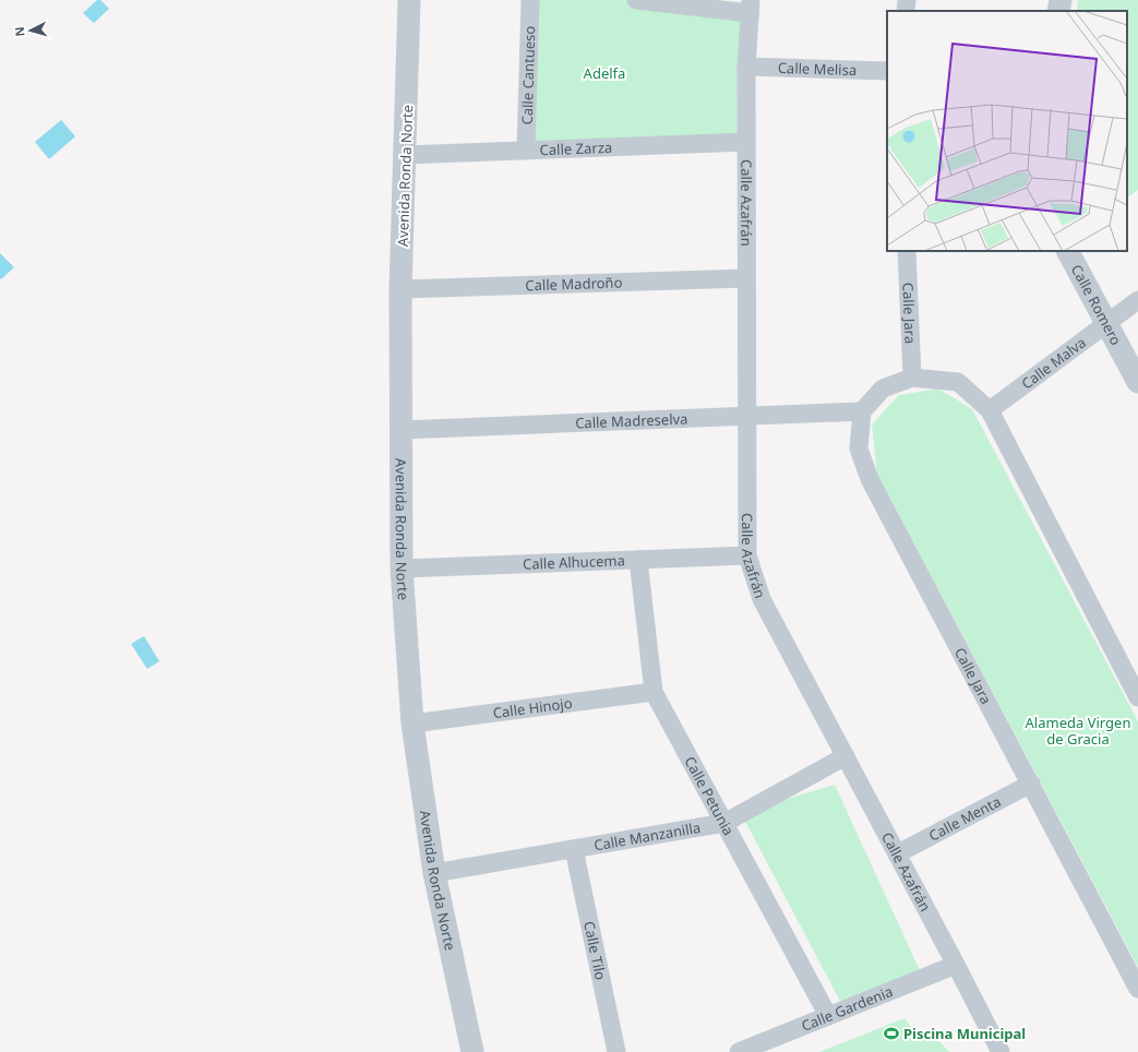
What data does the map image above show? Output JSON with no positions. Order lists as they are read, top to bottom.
{
  "streets": {
    "street": [
      "Calle Melisa",
      "Calle Cantueso",
      "Calle Zarza",
      "Avenida Ronda Norte",
      "Calle Azafrán",
      "Calle Madroño",
      "Calle Romero",
      "Calle Jara",
      "Calle Malva",
      "Calle Madreselva",
      "Calle Alhucema",
      "Calle Hinojo",
      "Calle Petunia",
      "Calle Menta",
      "Calle Manzanilla",
      "Calle Tilo",
      "Calle Gardenia"
    ]
  },
  "crossings": [
    ["Calle Melisa", "Calle Azafrán"],
    ["Calle Cantueso", "Calle Zarza"],
    ["Calle Zarza", "Avenida Ronda Norte"],
    ["Calle Zarza", "Calle Azafrán"],
    ["Avenida Ronda Norte", "Calle Madroño"],
    ["Avenida Ronda Norte", "Calle Madreselva"],
    ["Avenida Ronda Norte", "Calle Alhucema"],
    ["Avenida Ronda Norte", "Calle Hinojo"],
    ["Avenida Ronda Norte", "Calle Manzanilla"],
    ["Calle Azafrán", "Calle Madroño"],
    ["Calle Azafrán", "Calle Madreselva"],
    ["Calle Azafrán", "Calle Alhucema"],
    ["Calle Azafrán", "Calle Menta"],
    ["Calle Azafrán", "Calle Manzanilla"],
    ["Calle Azafrán", "Calle Gardenia"],
    ["Calle Romero", "Calle Malva"],
    ["Calle Jara", "Calle Madreselva"],
    ["Calle Jara", "Calle Menta"],
    ["Calle Alhucema", "Calle Petunia"],
    ["Calle Hinojo", "Calle Petunia"],
    ["Calle Petunia", "Calle Manzanilla"],
    ["Calle Petunia", "Calle Gardenia"],
    ["Calle Manzanilla", "Calle Tilo"]
  ],
  "parks": ["Adelfa", "Alameda Virgen de Gracia"],
  "places": {
    "sports": ["Piscina Municipal"]
  },
  "north": "left"
}
